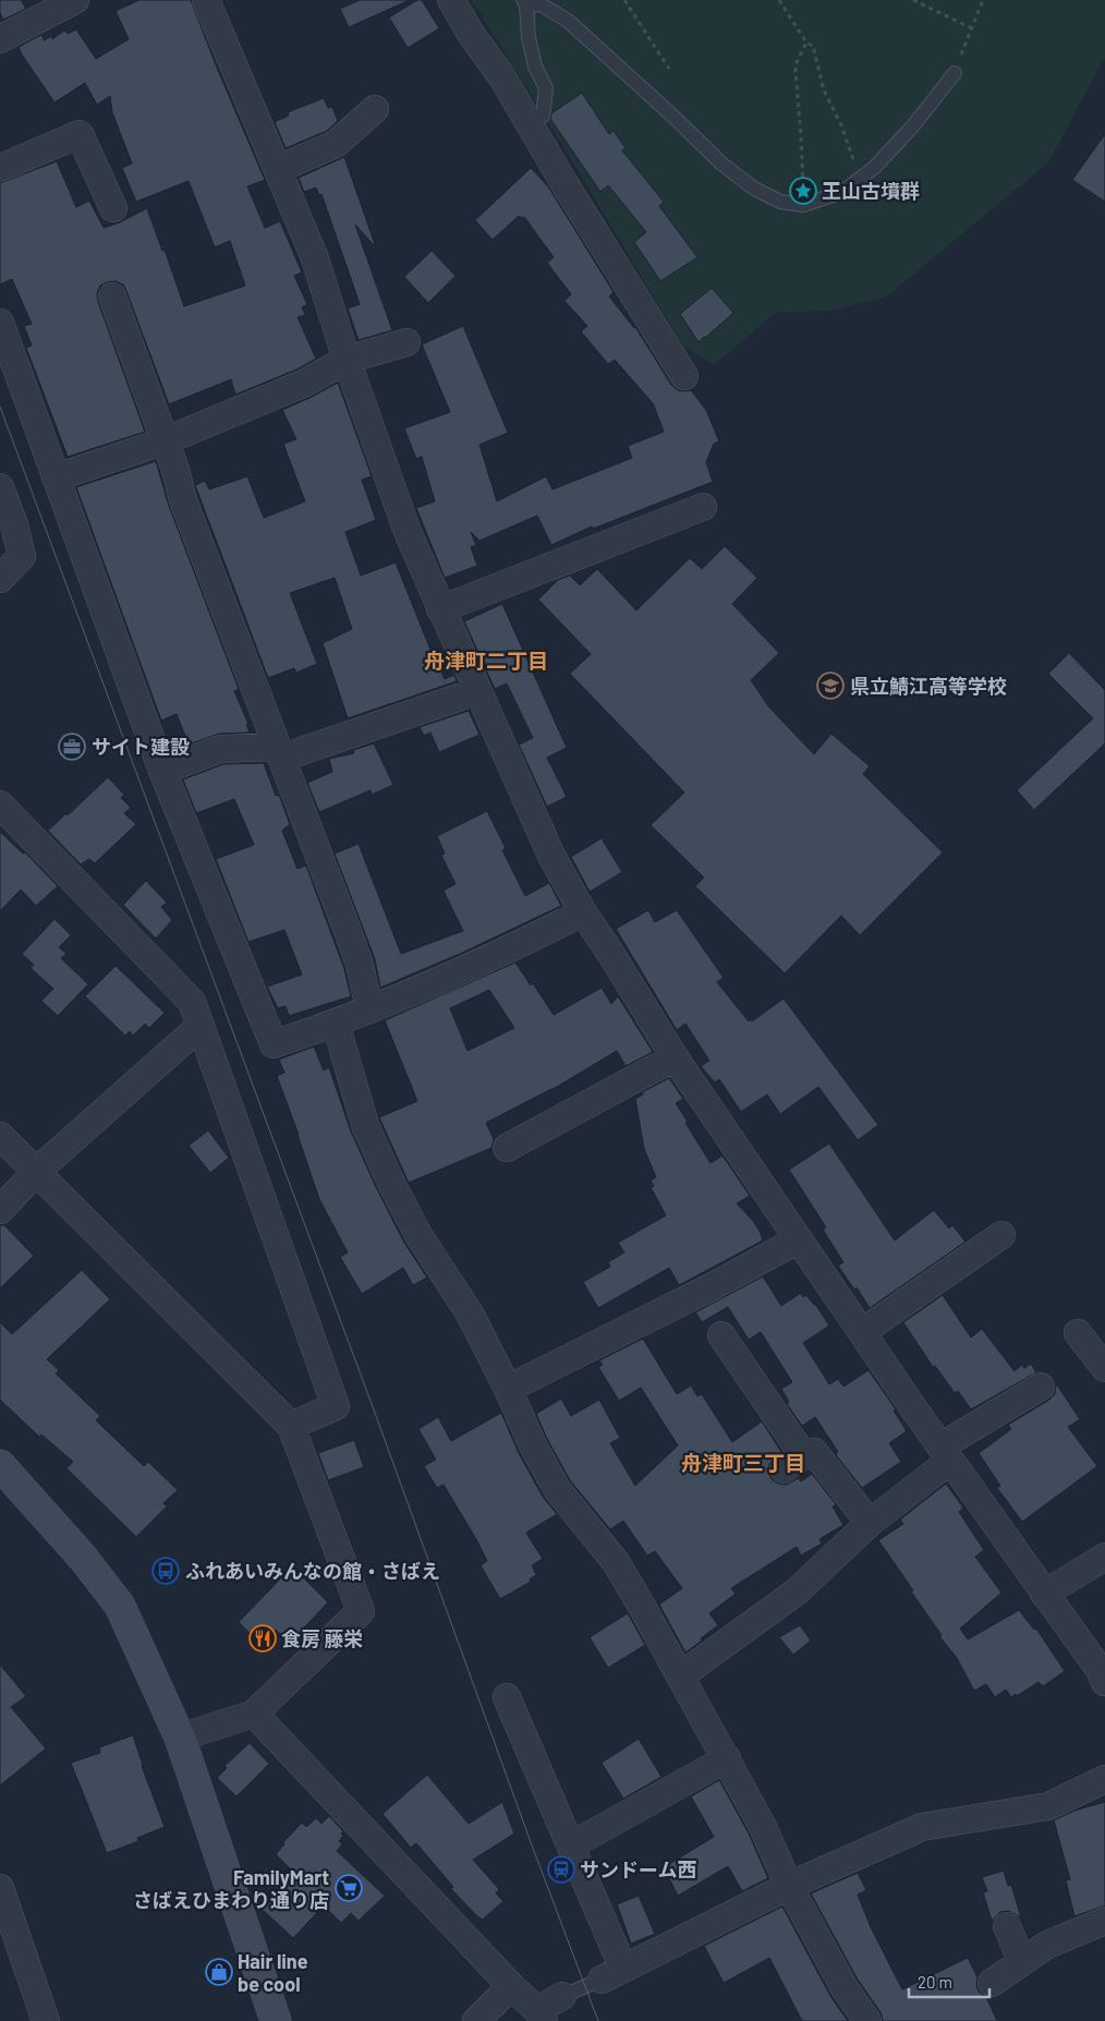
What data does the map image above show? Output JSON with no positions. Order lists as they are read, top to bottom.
{
  "districts": ["舟津町二丁目", "舟津町三丁目"],
  "places": {
    "place": ["王山古墳群"],
    "school or university": ["県立鯖江高等学校"],
    "office": ["サイト建設"],
    "bus stop": ["ふれあいみんなの館・さばえ"],
    "restaurant": ["食房 藤栄"],
    "station": ["サンドーム西"],
    "supermarket": ["FamilyMart さばえひまわり通り店"],
    "shop": ["Hair line be cool"]
  },
  "scale_bar": "20 m"
}
